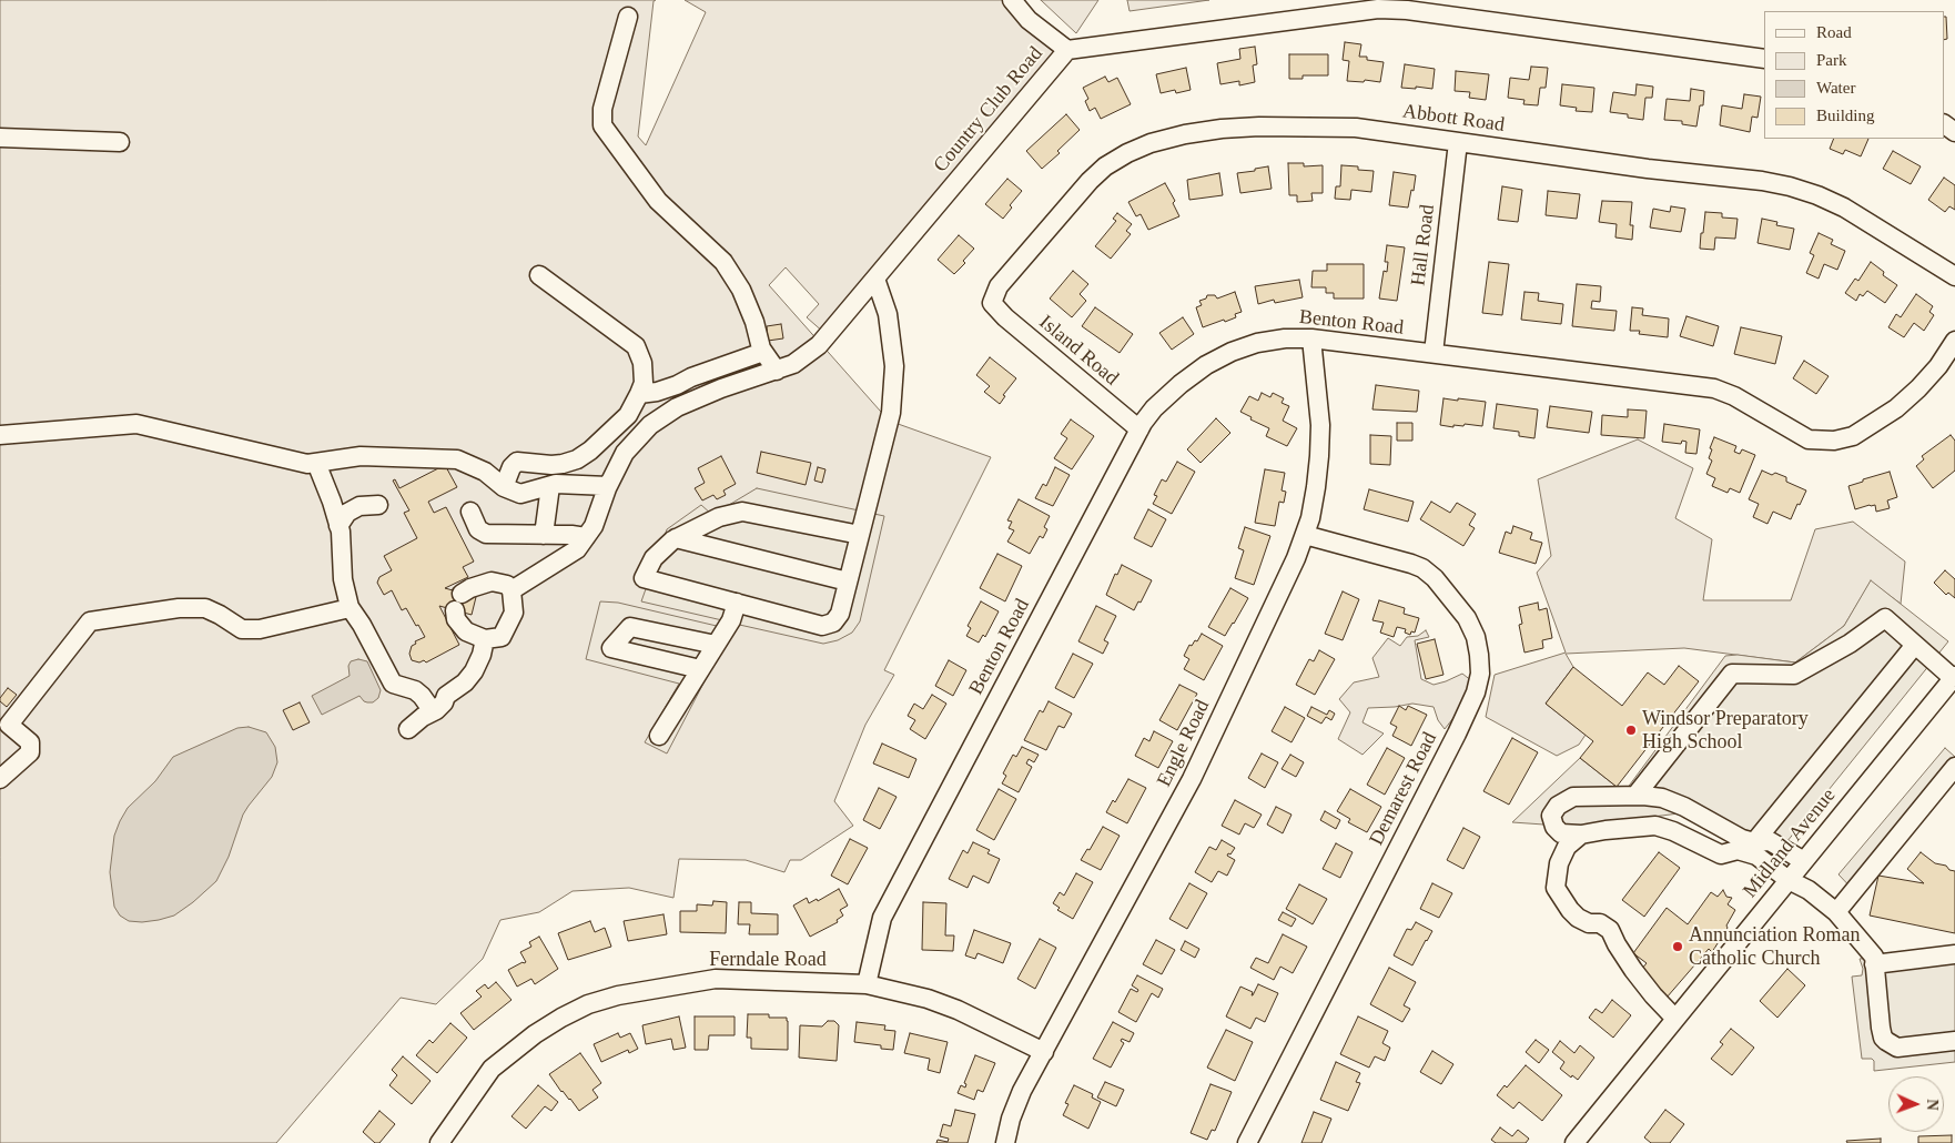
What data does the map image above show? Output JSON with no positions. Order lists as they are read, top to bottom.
{
  "streets": {
    "street": [
      "Country Club Road",
      "Abbott Road",
      "Hall Road",
      "Benton Road",
      "Island Road",
      "Engle Road",
      "Demarest Road",
      "Midland Avenue",
      "Ferndale Road"
    ]
  },
  "crossings": [
    ["Abbott Road", "Hall Road"],
    ["Abbott Road", "Island Road"],
    ["Hall Road", "Benton Road"],
    ["Benton Road", "Island Road"],
    ["Benton Road", "Engle Road"],
    ["Benton Road", "Ferndale Road"],
    ["Engle Road", "Demarest Road"],
    ["Engle Road", "Ferndale Road"]
  ],
  "places": ["Windsor Preparatory High School", "Annunciation Roman Catholic Church"],
  "legend": [
    "Road",
    "Park",
    "Water",
    "Building"
  ],
  "north": "right"
}
